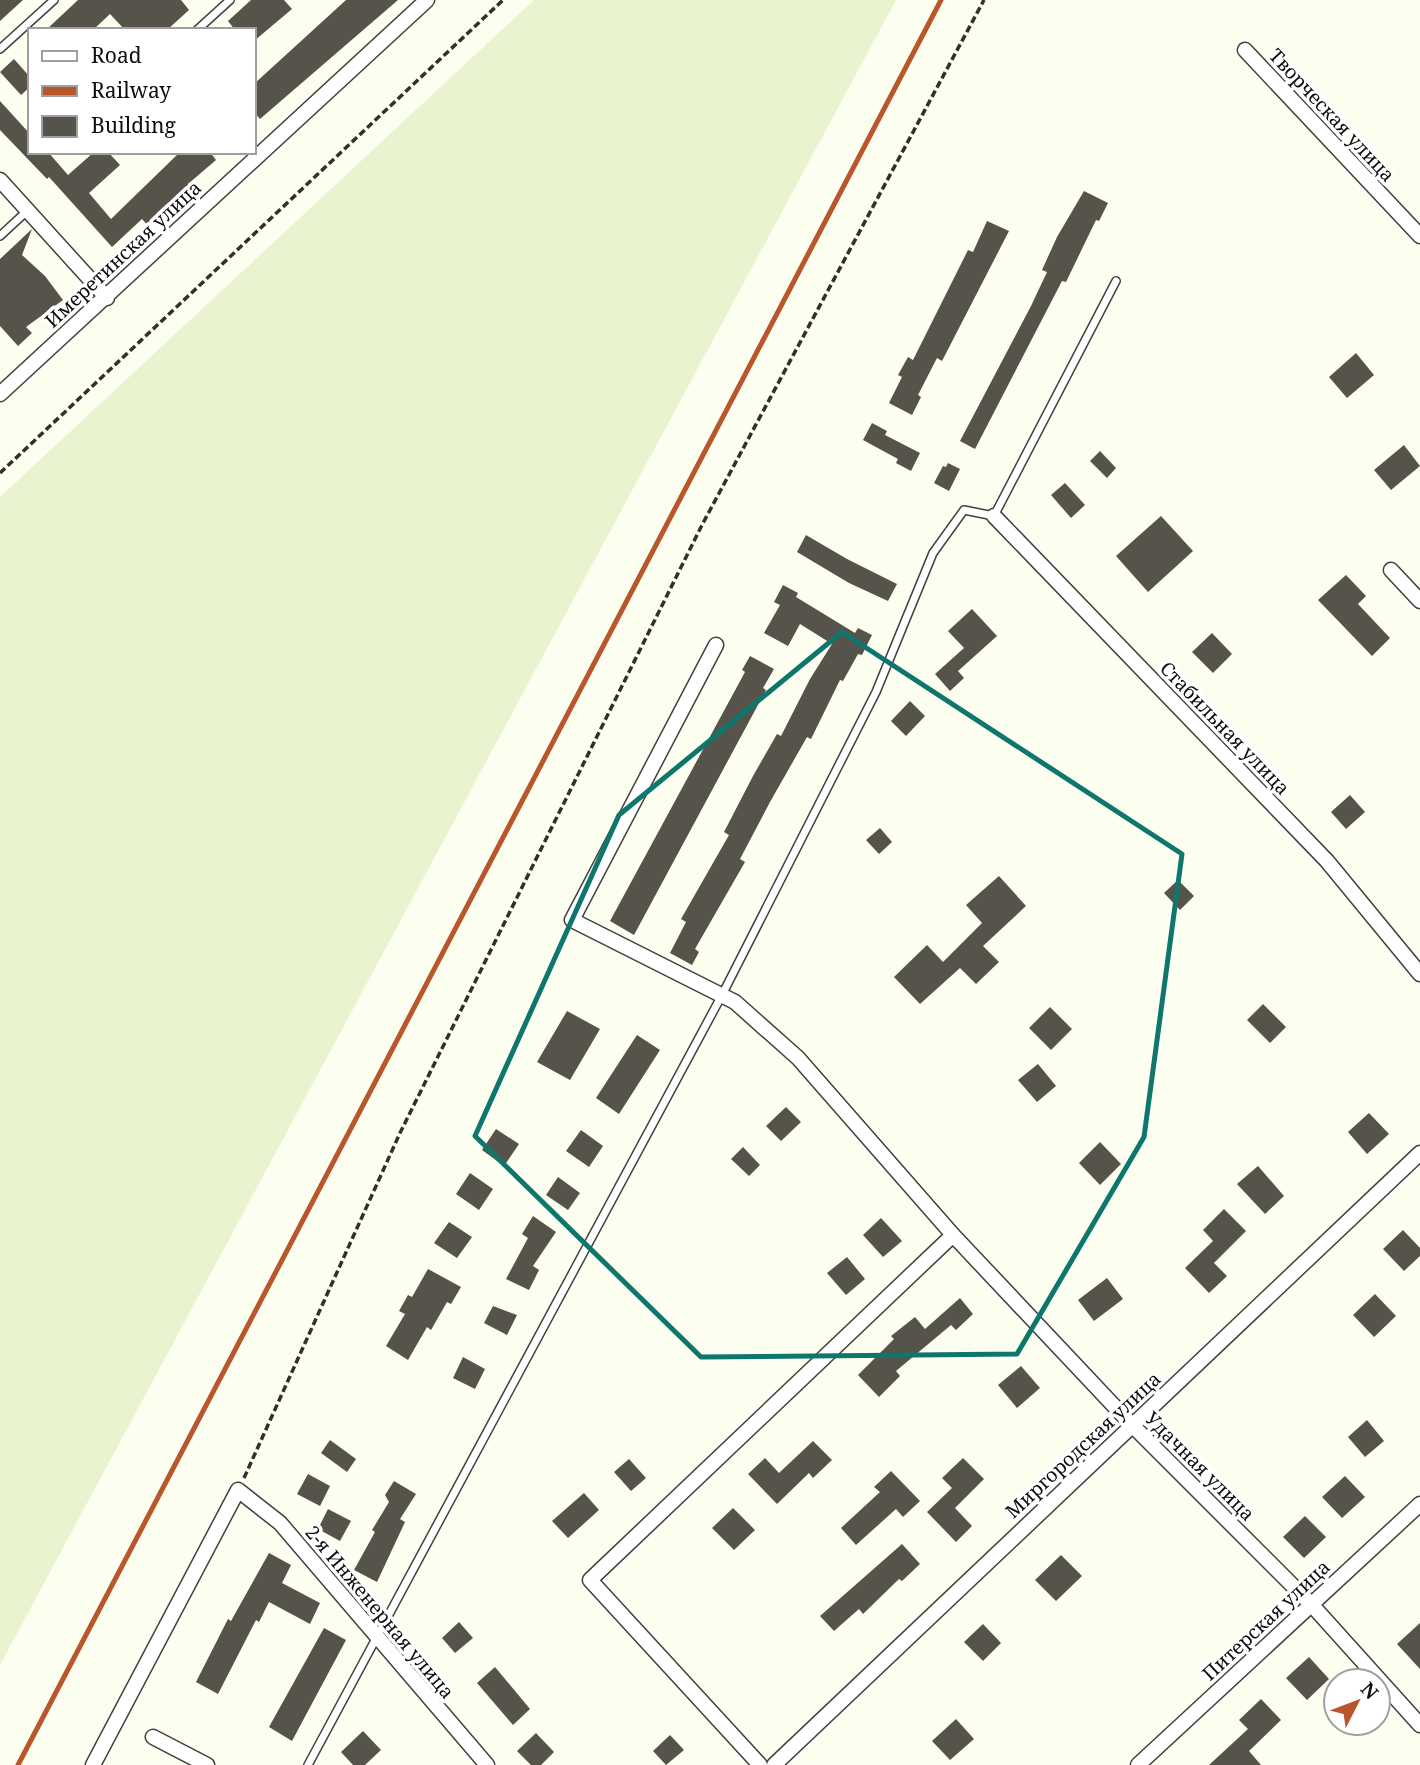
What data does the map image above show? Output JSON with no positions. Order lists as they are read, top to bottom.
{
  "streets": {
    "street": [
      "Творческая улица",
      "Имеретинская улица",
      "Стабильная улица",
      "Миргородская улица",
      "Удачная улица",
      "2-я Инженерная улица",
      "Питерская улица"
    ]
  },
  "crossings": [
    ["Миргородская улица", "Удачная улица"],
    ["Удачная улица", "Питерская улица"]
  ],
  "legend": ["Road", "Railway", "Building"],
  "north": "top right"
}
